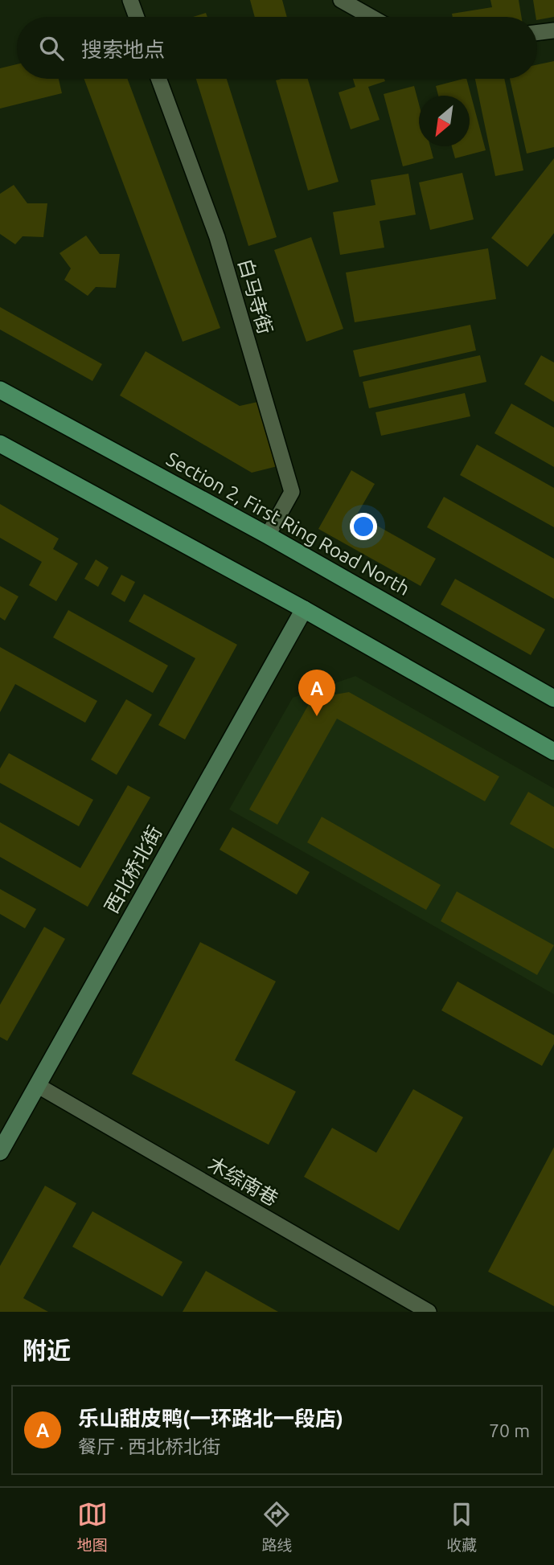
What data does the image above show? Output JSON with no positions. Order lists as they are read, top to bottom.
{
  "streets": {
    "main road": ["Section 2, First Ring Road North"],
    "street": ["白马寺街", "西北桥北街", "木综南巷"]
  },
  "crossings": [
    ["白马寺街", "Section 2, First Ring Road North"],
    ["西北桥北街", "木综南巷"]
  ],
  "north": "bottom left",
  "page": {
    "search": "搜索地点",
    "pins": "A",
    "heading": "附近",
    "list": [
      {
        "mark": "A",
        "name": "乐山甜皮鸭(一环路北一段店)",
        "note": "餐厅 · 西北桥北街",
        "value": "70 m"
      }
    ],
    "nav": ["地图", "路线", "收藏"]
  }
}
